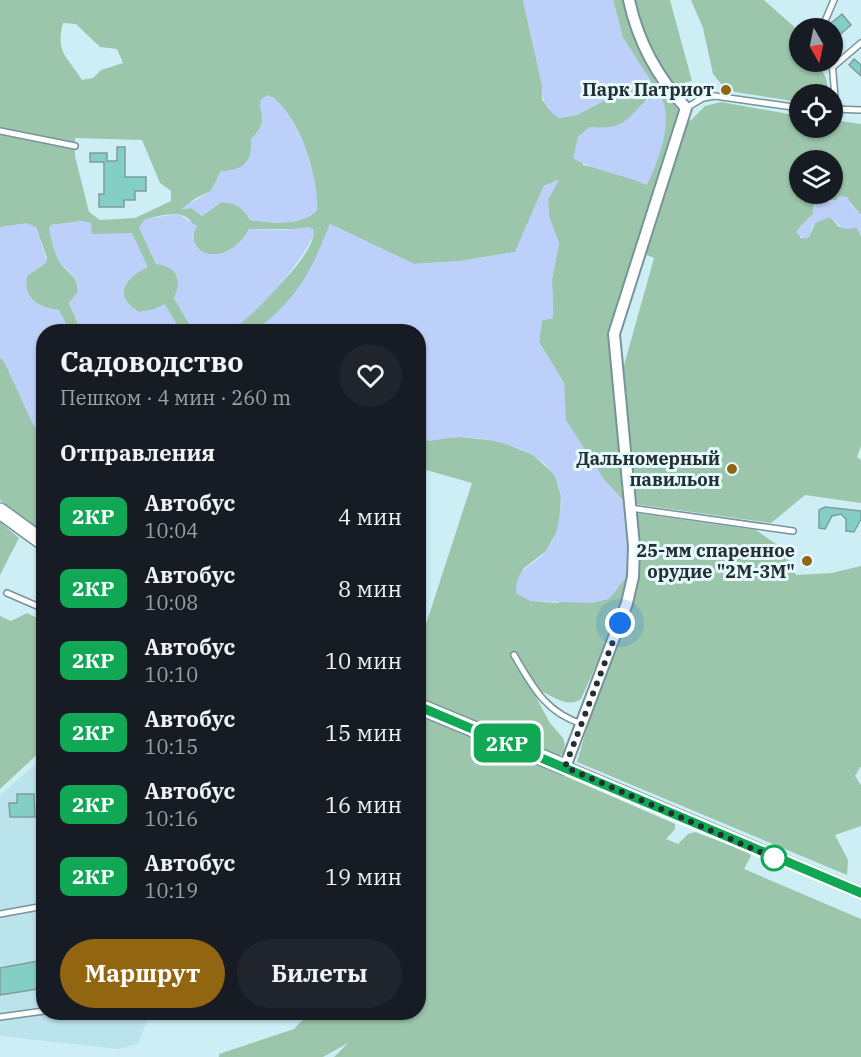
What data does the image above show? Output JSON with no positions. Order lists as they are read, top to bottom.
{
  "places": ["Парк Патриот", "Дальномерный павильон", "25-мм спаренное орудие \"2М-3М\""],
  "lines": ["bus line 2КР"],
  "north": "bottom",
  "page": {
    "on_map": "2КР",
    "heading": [
      ["Садоводство", "Пешком · 4 мин · 260 m"],
      "Отправления"
    ],
    "list": [
      {
        "mark": "2КР",
        "name": "Автобус",
        "note": "10:04",
        "value": "4 мин"
      },
      {
        "mark": "2КР",
        "name": "Автобус",
        "note": "10:08",
        "value": "8 мин"
      },
      {
        "mark": "2КР",
        "name": "Автобус",
        "note": "10:10",
        "value": "10 мин"
      },
      {
        "mark": "2КР",
        "name": "Автобус",
        "note": "10:15",
        "value": "15 мин"
      },
      {
        "mark": "2КР",
        "name": "Автобус",
        "note": "10:16",
        "value": "16 мин"
      },
      {
        "mark": "2КР",
        "name": "Автобус",
        "note": "10:19",
        "value": "19 мин"
      }
    ],
    "buttons": ["Маршрут", "Билеты"]
  }
}
